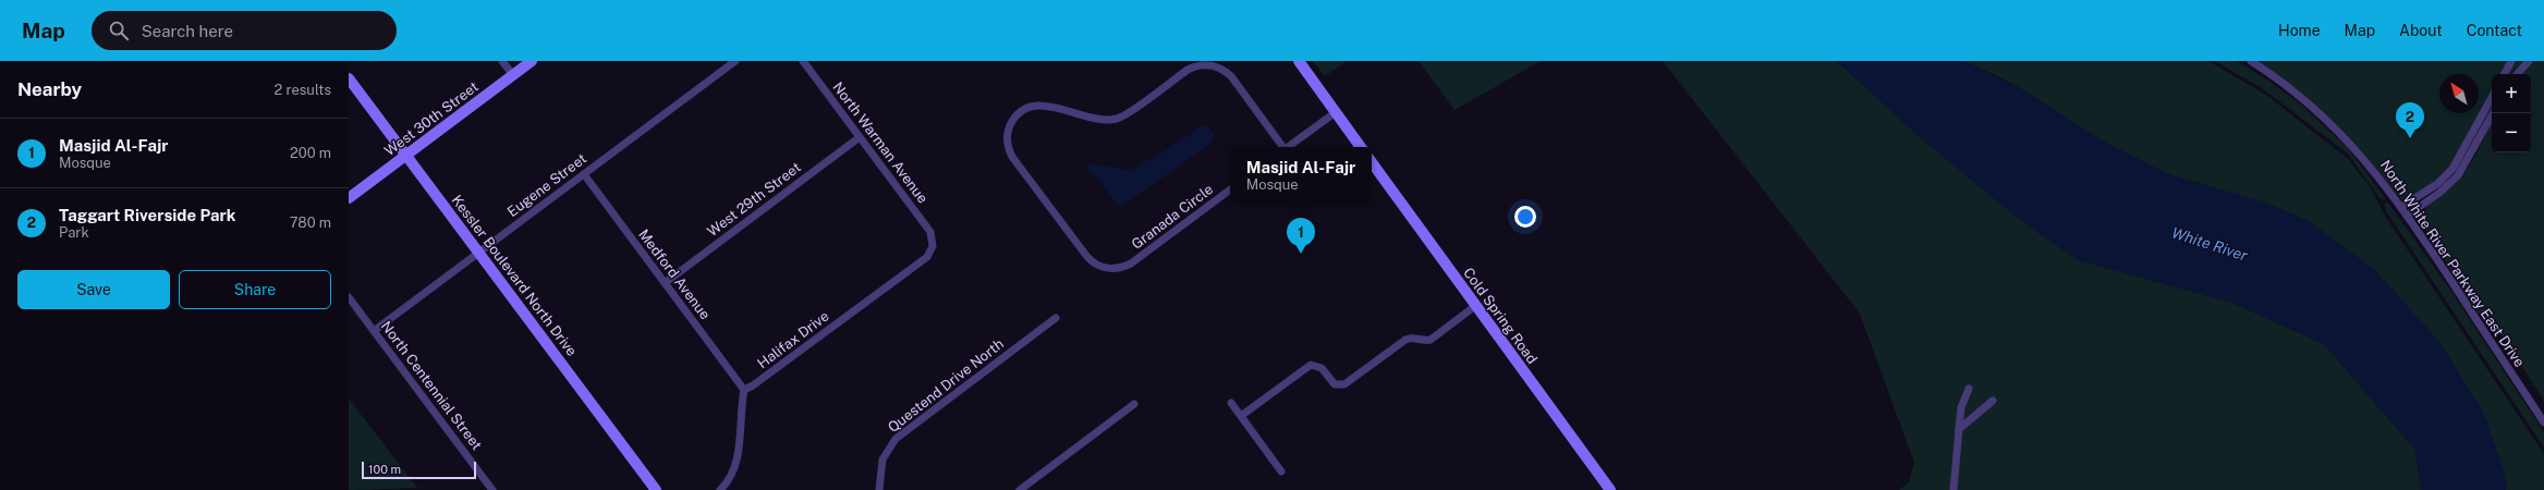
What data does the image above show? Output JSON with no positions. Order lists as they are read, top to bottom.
{
  "streets": {
    "main road": ["West 30th Street", "Kessler Boulevard North Drive", "Cold Spring Road"],
    "street": [
      "North Warman Avenue",
      "Eugene Street",
      "West 29th Street",
      "Granada Circle",
      "North White River Parkway East Drive",
      "Medford Avenue",
      "Halifax Drive",
      "North Centennial Street",
      "Questend Drive North"
    ]
  },
  "crossings": [
    ["West 30th Street", "Kessler Boulevard North Drive"],
    ["North Warman Avenue", "West 29th Street"],
    ["North Warman Avenue", "Halifax Drive"],
    ["Eugene Street", "Medford Avenue"],
    ["Eugene Street", "Kessler Boulevard North Drive"],
    ["Eugene Street", "North Centennial Street"],
    ["West 29th Street", "Medford Avenue"],
    ["Medford Avenue", "Halifax Drive"]
  ],
  "water": ["White River"],
  "scale_bar": "100 m",
  "north": "top left",
  "page": {
    "header": "Map",
    "search": "Search here",
    "nav": [
      "Home",
      "Map",
      "About",
      "Contact"
    ],
    "heading": ["Nearby", "2 results"],
    "map_buttons": ["+", "−"],
    "pins": ["2", "1"],
    "list": [
      {
        "mark": "1",
        "name": "Masjid Al-Fajr",
        "note": "Mosque",
        "value": "200 m"
      },
      {
        "mark": "2",
        "name": "Taggart Riverside Park",
        "note": "Park",
        "value": "780 m"
      }
    ],
    "popup": ["Masjid Al-Fajr", "Mosque"],
    "buttons": ["Save", "Share"],
    "scale": "100 m"
  }
}
